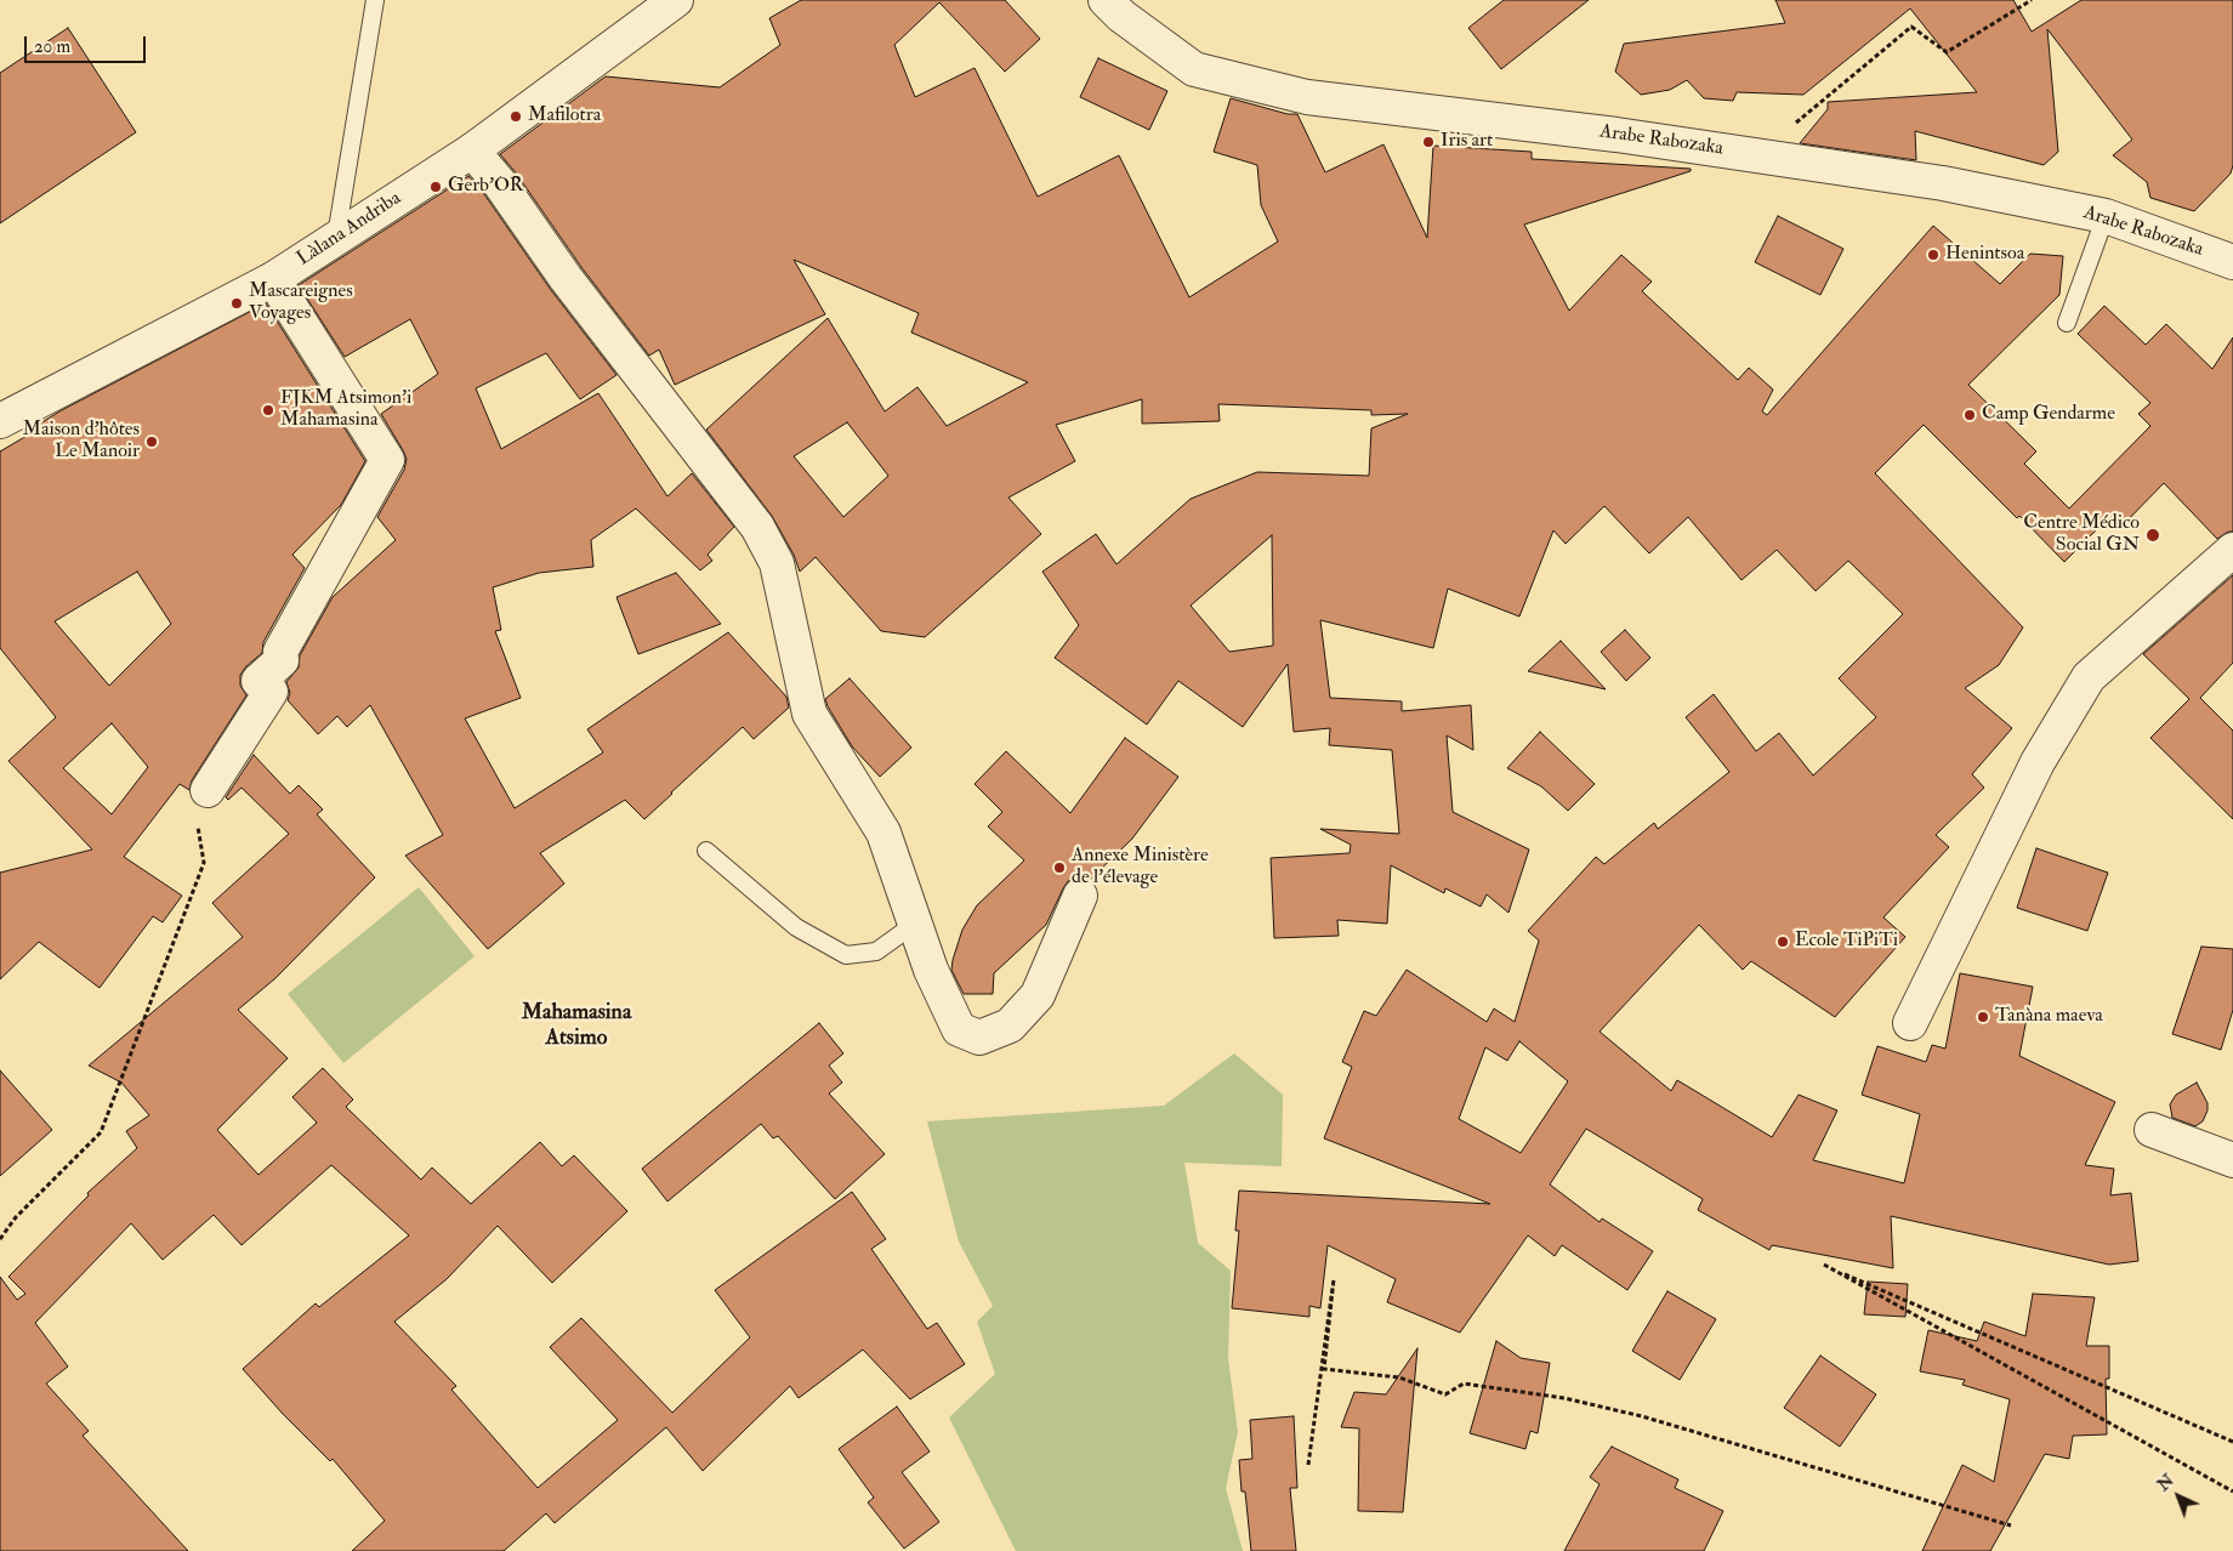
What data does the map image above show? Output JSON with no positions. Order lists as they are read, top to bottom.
{
  "streets": {
    "street": ["Arabe Rabozaka", "Làlana Andriba"]
  },
  "districts": ["Mahamasina Atsimo"],
  "places": [
    "Mafilotra",
    "Iris art",
    "Gerb'OR",
    "Henintsoa",
    "Mascareignes Voyages",
    "FJKM Atsimon'i Mahamasina",
    "Camp Gendarme",
    "Maison d'hôtes Le Manoir",
    "Centre Médico Social GN",
    "Annexe Ministère de l'élevage",
    "Ecole TiPiTi",
    "Tanàna maeva"
  ],
  "scale_bar": "20 m",
  "north": "top left"
}
